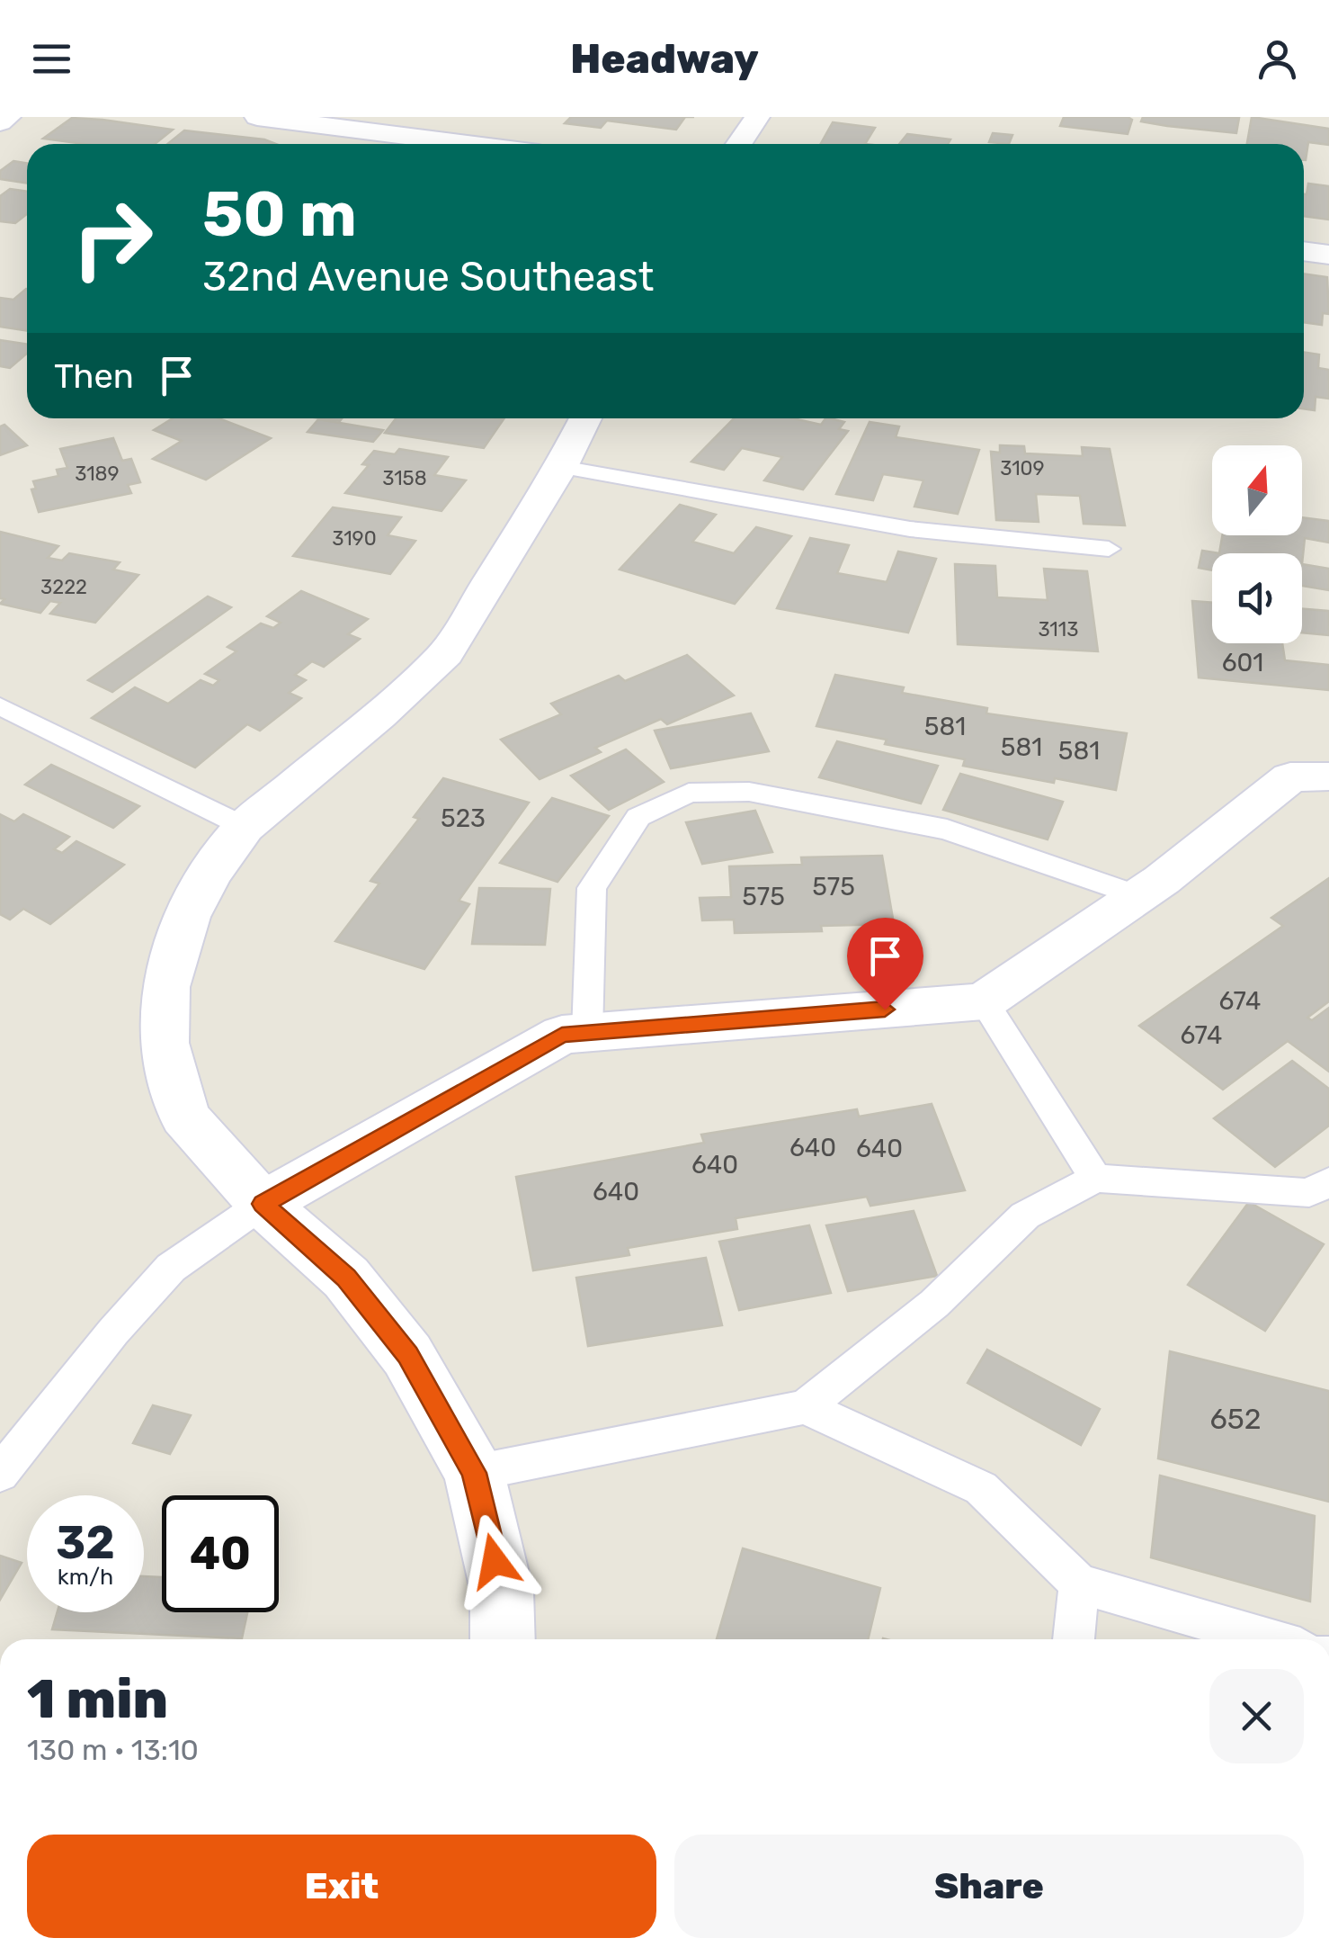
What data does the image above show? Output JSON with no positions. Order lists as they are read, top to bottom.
{
  "house_numbers": [
    "3109",
    "3189",
    "3158",
    "3190",
    "3222",
    "3113",
    "601",
    "581",
    "581",
    "581",
    "523",
    "575",
    "575",
    "674",
    "674",
    "640",
    "640",
    "640",
    "640",
    "652"
  ],
  "north": "top",
  "page": {
    "header": "Headway",
    "turn": ["50 m", "32nd Avenue Southeast"],
    "then": "Then",
    "speed": "32 km/h",
    "limit": "40",
    "heading": ["1 min", "130 m · 13:10"],
    "buttons": ["Exit", "Share"]
  }
}
